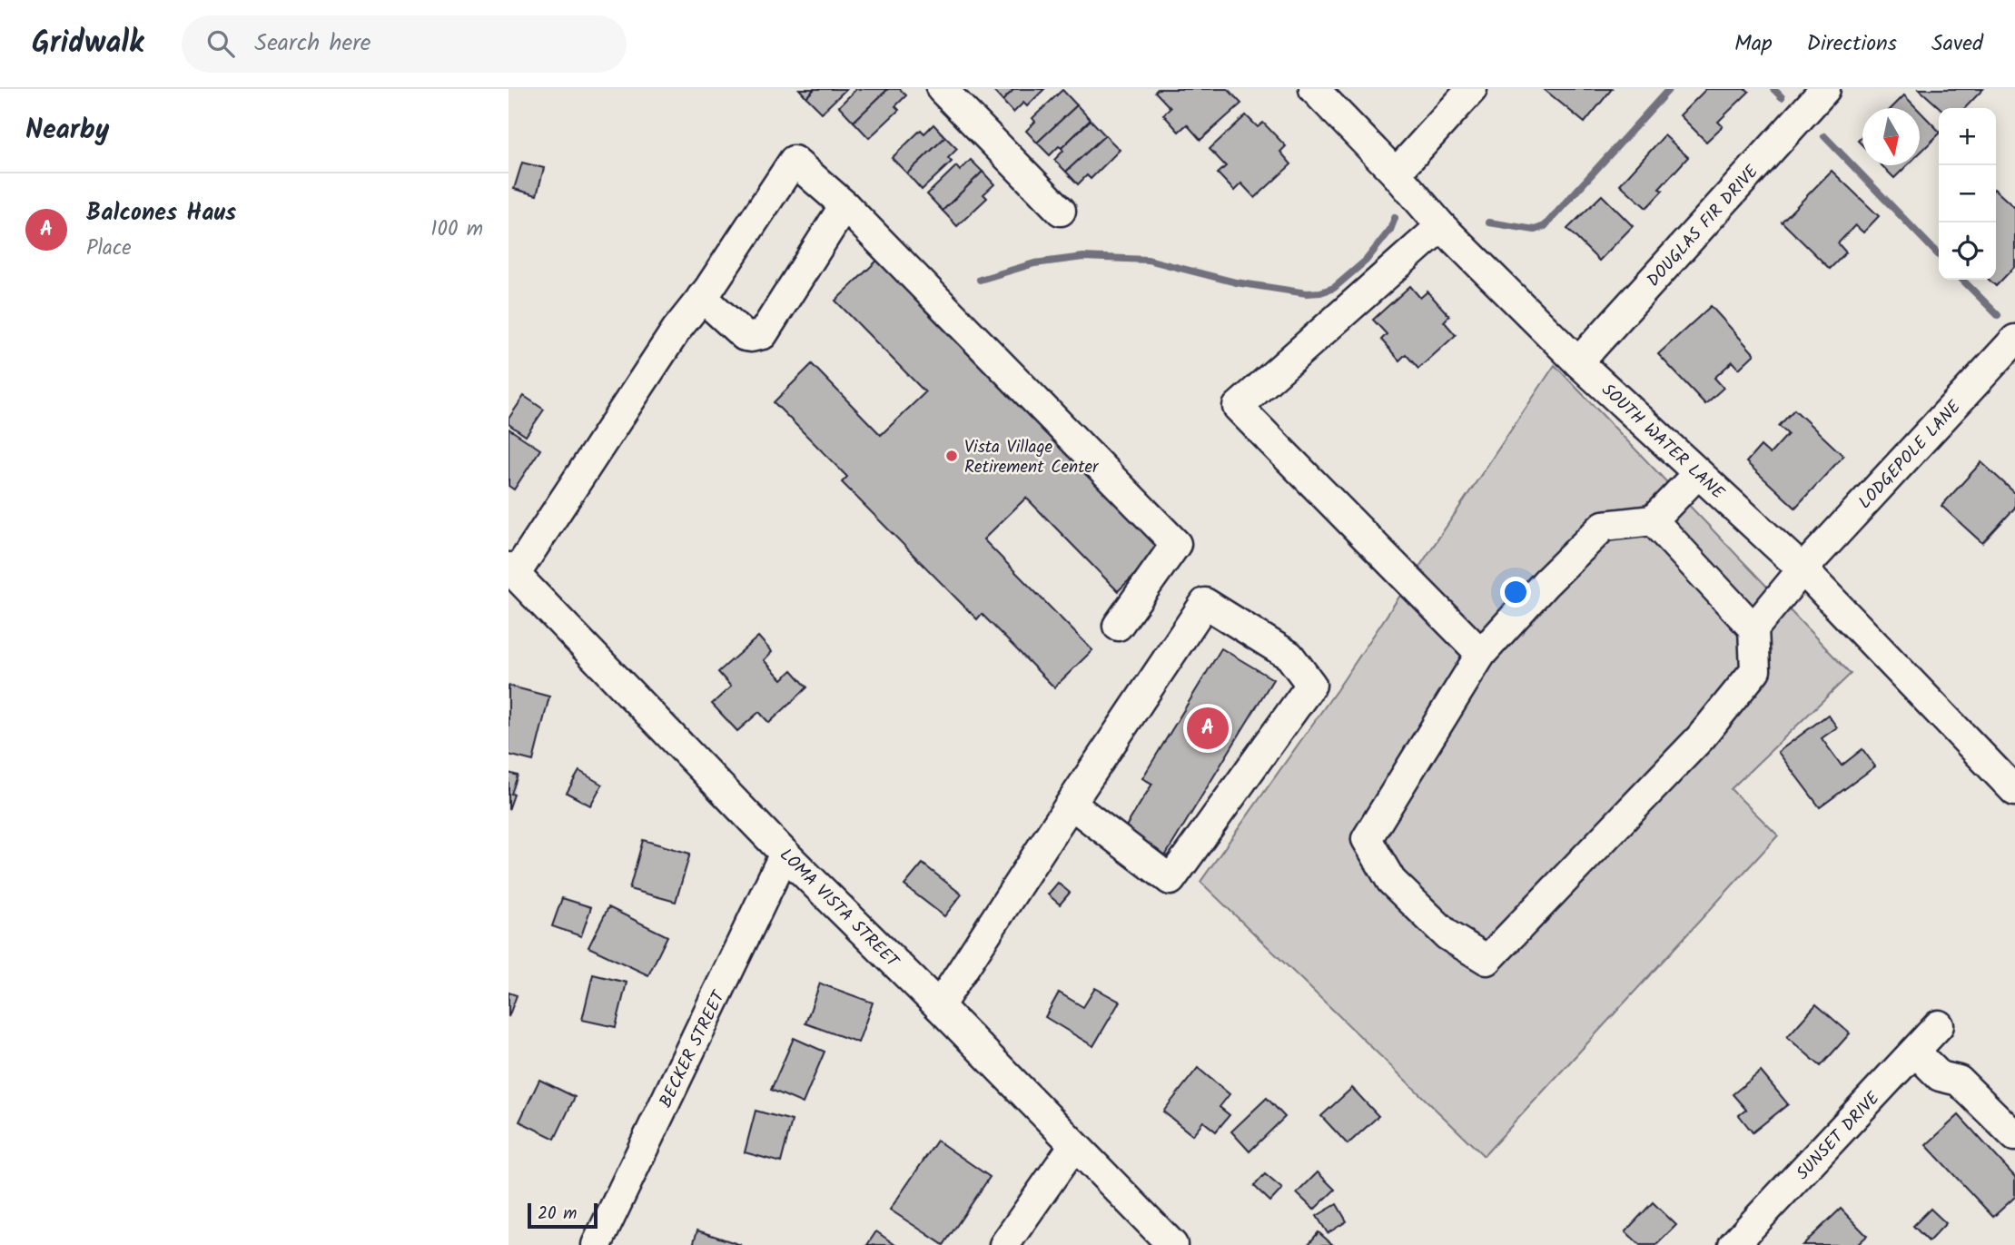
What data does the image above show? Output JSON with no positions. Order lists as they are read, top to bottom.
{
  "streets": {
    "street": [
      "DOUGLAS FIR DRIVE",
      "SOUTH WATER LANE",
      "LODGEPOLE LANE",
      "LOMA VISTA STREET",
      "BECKER STREET",
      "SUNSET DRIVE"
    ]
  },
  "crossings": [
    ["DOUGLAS FIR DRIVE", "SOUTH WATER LANE"],
    ["SOUTH WATER LANE", "LODGEPOLE LANE"],
    ["LOMA VISTA STREET", "BECKER STREET"]
  ],
  "places": ["Vista Village Retirement Center"],
  "scale_bar": "20 m",
  "north": "bottom",
  "page": {
    "header": "Gridwalk",
    "search": "Search here",
    "nav": ["Map", "Directions", "Saved"],
    "heading": "Nearby",
    "map_buttons": ["+", "−"],
    "list": [
      {
        "mark": "A",
        "name": "Balcones Haus",
        "note": "Place",
        "value": "100 m"
      }
    ],
    "pins": "A",
    "scale": "20 m"
  }
}
